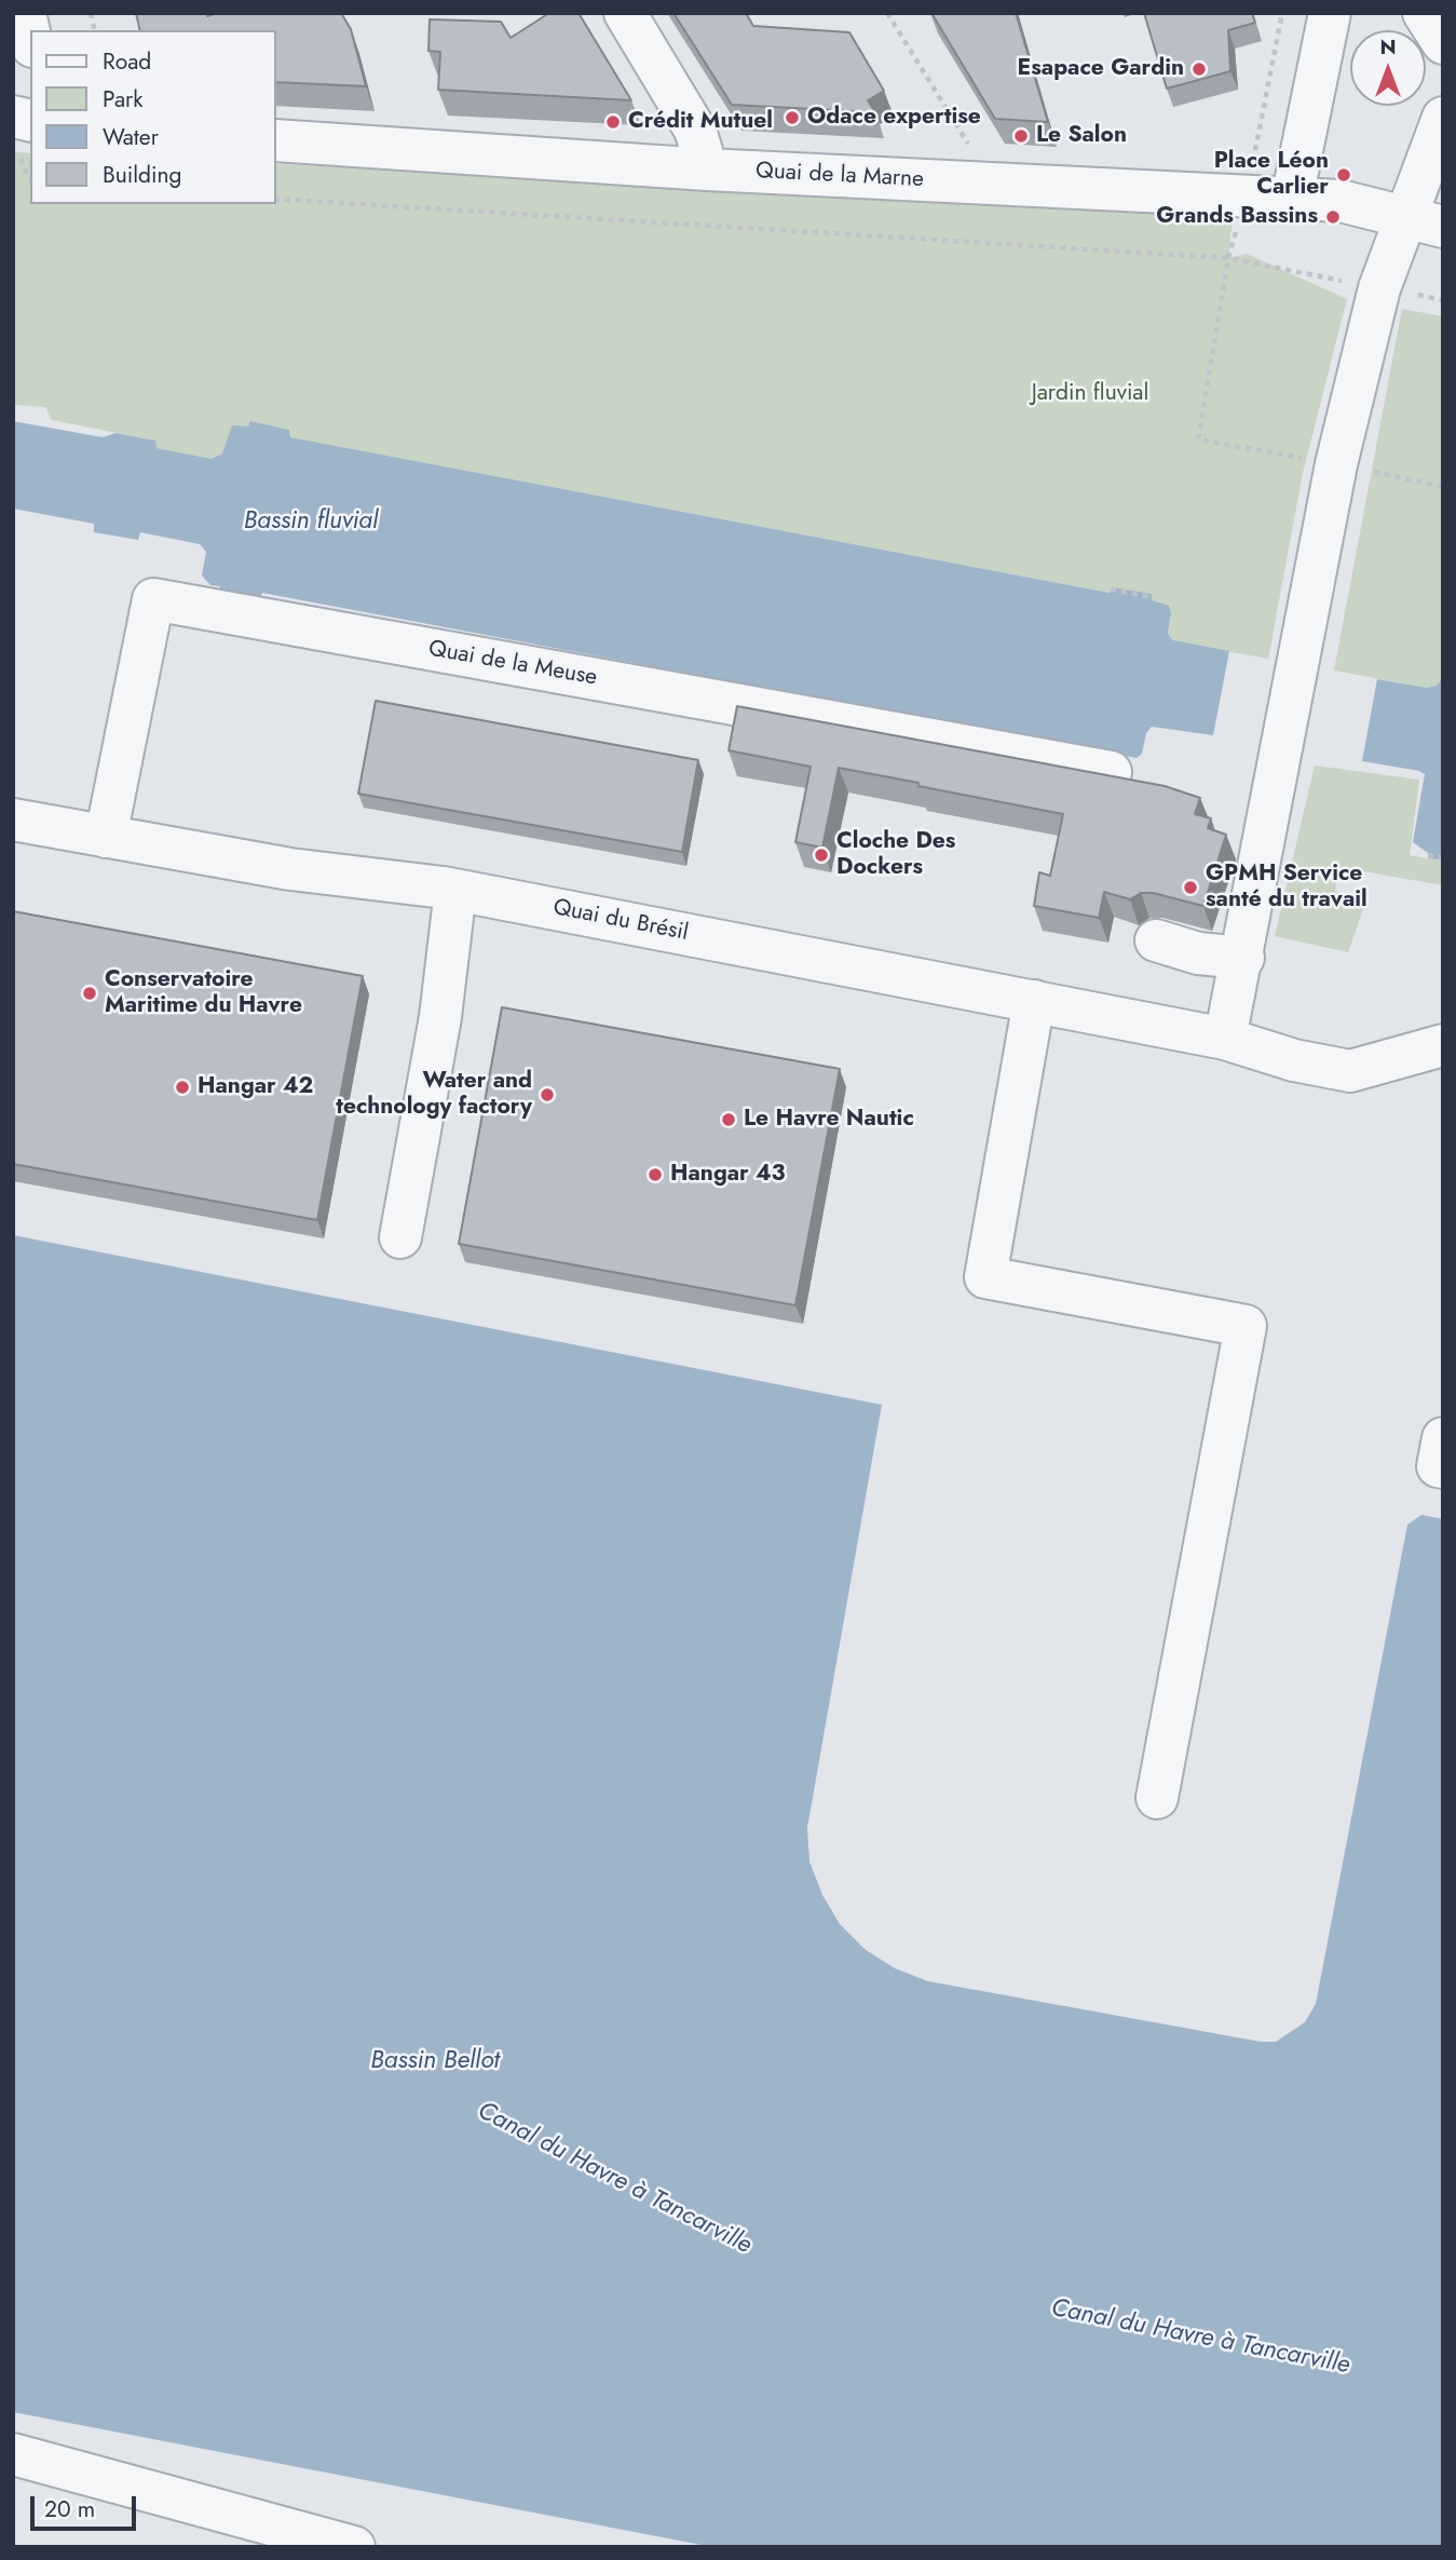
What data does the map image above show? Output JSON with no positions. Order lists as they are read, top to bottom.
{
  "streets": {
    "street": ["Quai de la Marne", "Quai de la Meuse", "Quai du Brésil"]
  },
  "crossings": [
    ["Quai de la Meuse", "Quai du Brésil"]
  ],
  "water": ["Bassin fluvial", "Bassin Bellot", "Canal du Havre à Tancarville"],
  "parks": ["Jardin fluvial"],
  "places": [
    "Esapace Gardin",
    "Odace expertise",
    "Crédit Mutuel",
    "Le Salon",
    "Place Léon Carlier",
    "Grands Bassins",
    "Cloche Des Dockers",
    "GPMH Service santé du travail",
    "Conservatoire Maritime du Havre",
    "Hangar 42",
    "Water and technology factory",
    "Le Havre Nautic",
    "Hangar 43"
  ],
  "legend": [
    "Road",
    "Park",
    "Water",
    "Building"
  ],
  "scale_bar": "20 m",
  "north": "top"
}
